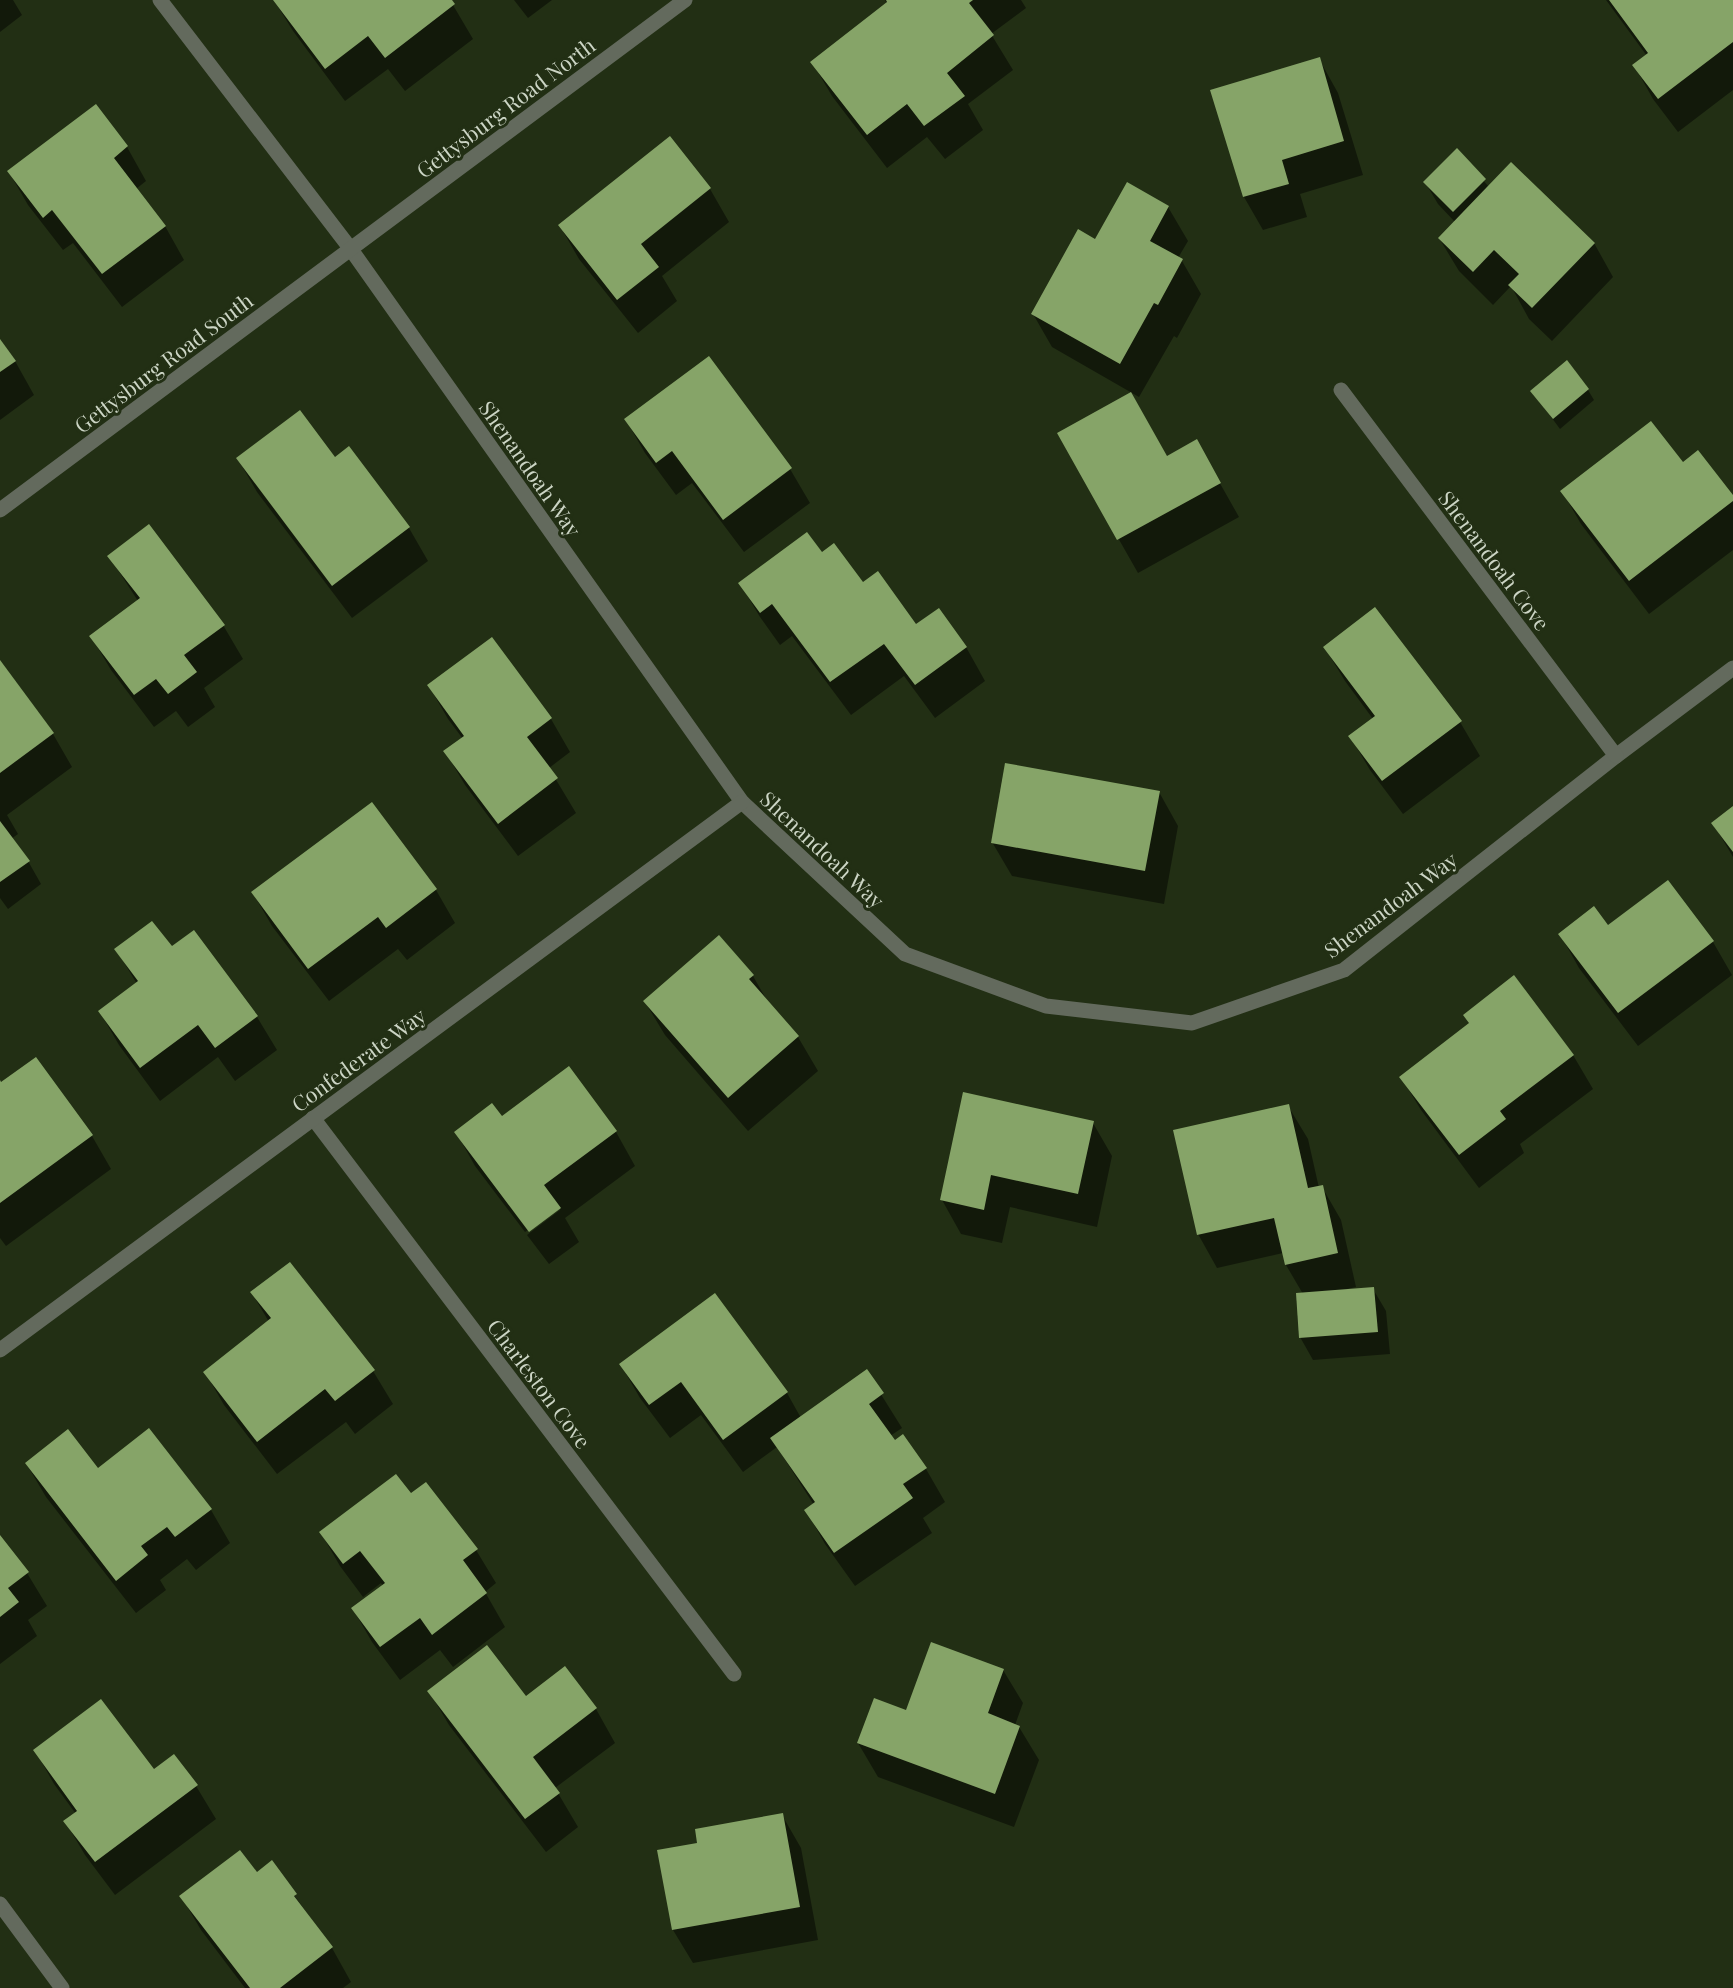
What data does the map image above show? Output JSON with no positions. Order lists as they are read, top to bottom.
{
  "streets": {
    "street": [
      "Gettysburg Road North",
      "Gettysburg Road South",
      "Shenandoah Way",
      "Shenandoah Cove",
      "Confederate Way",
      "Charleston Cove"
    ]
  },
  "crossings": [
    ["Gettysburg Road North", "Gettysburg Road South"],
    ["Gettysburg Road North", "Shenandoah Way"],
    ["Gettysburg Road South", "Shenandoah Way"],
    ["Shenandoah Way", "Shenandoah Cove"],
    ["Shenandoah Way", "Confederate Way"],
    ["Confederate Way", "Charleston Cove"]
  ]
}
